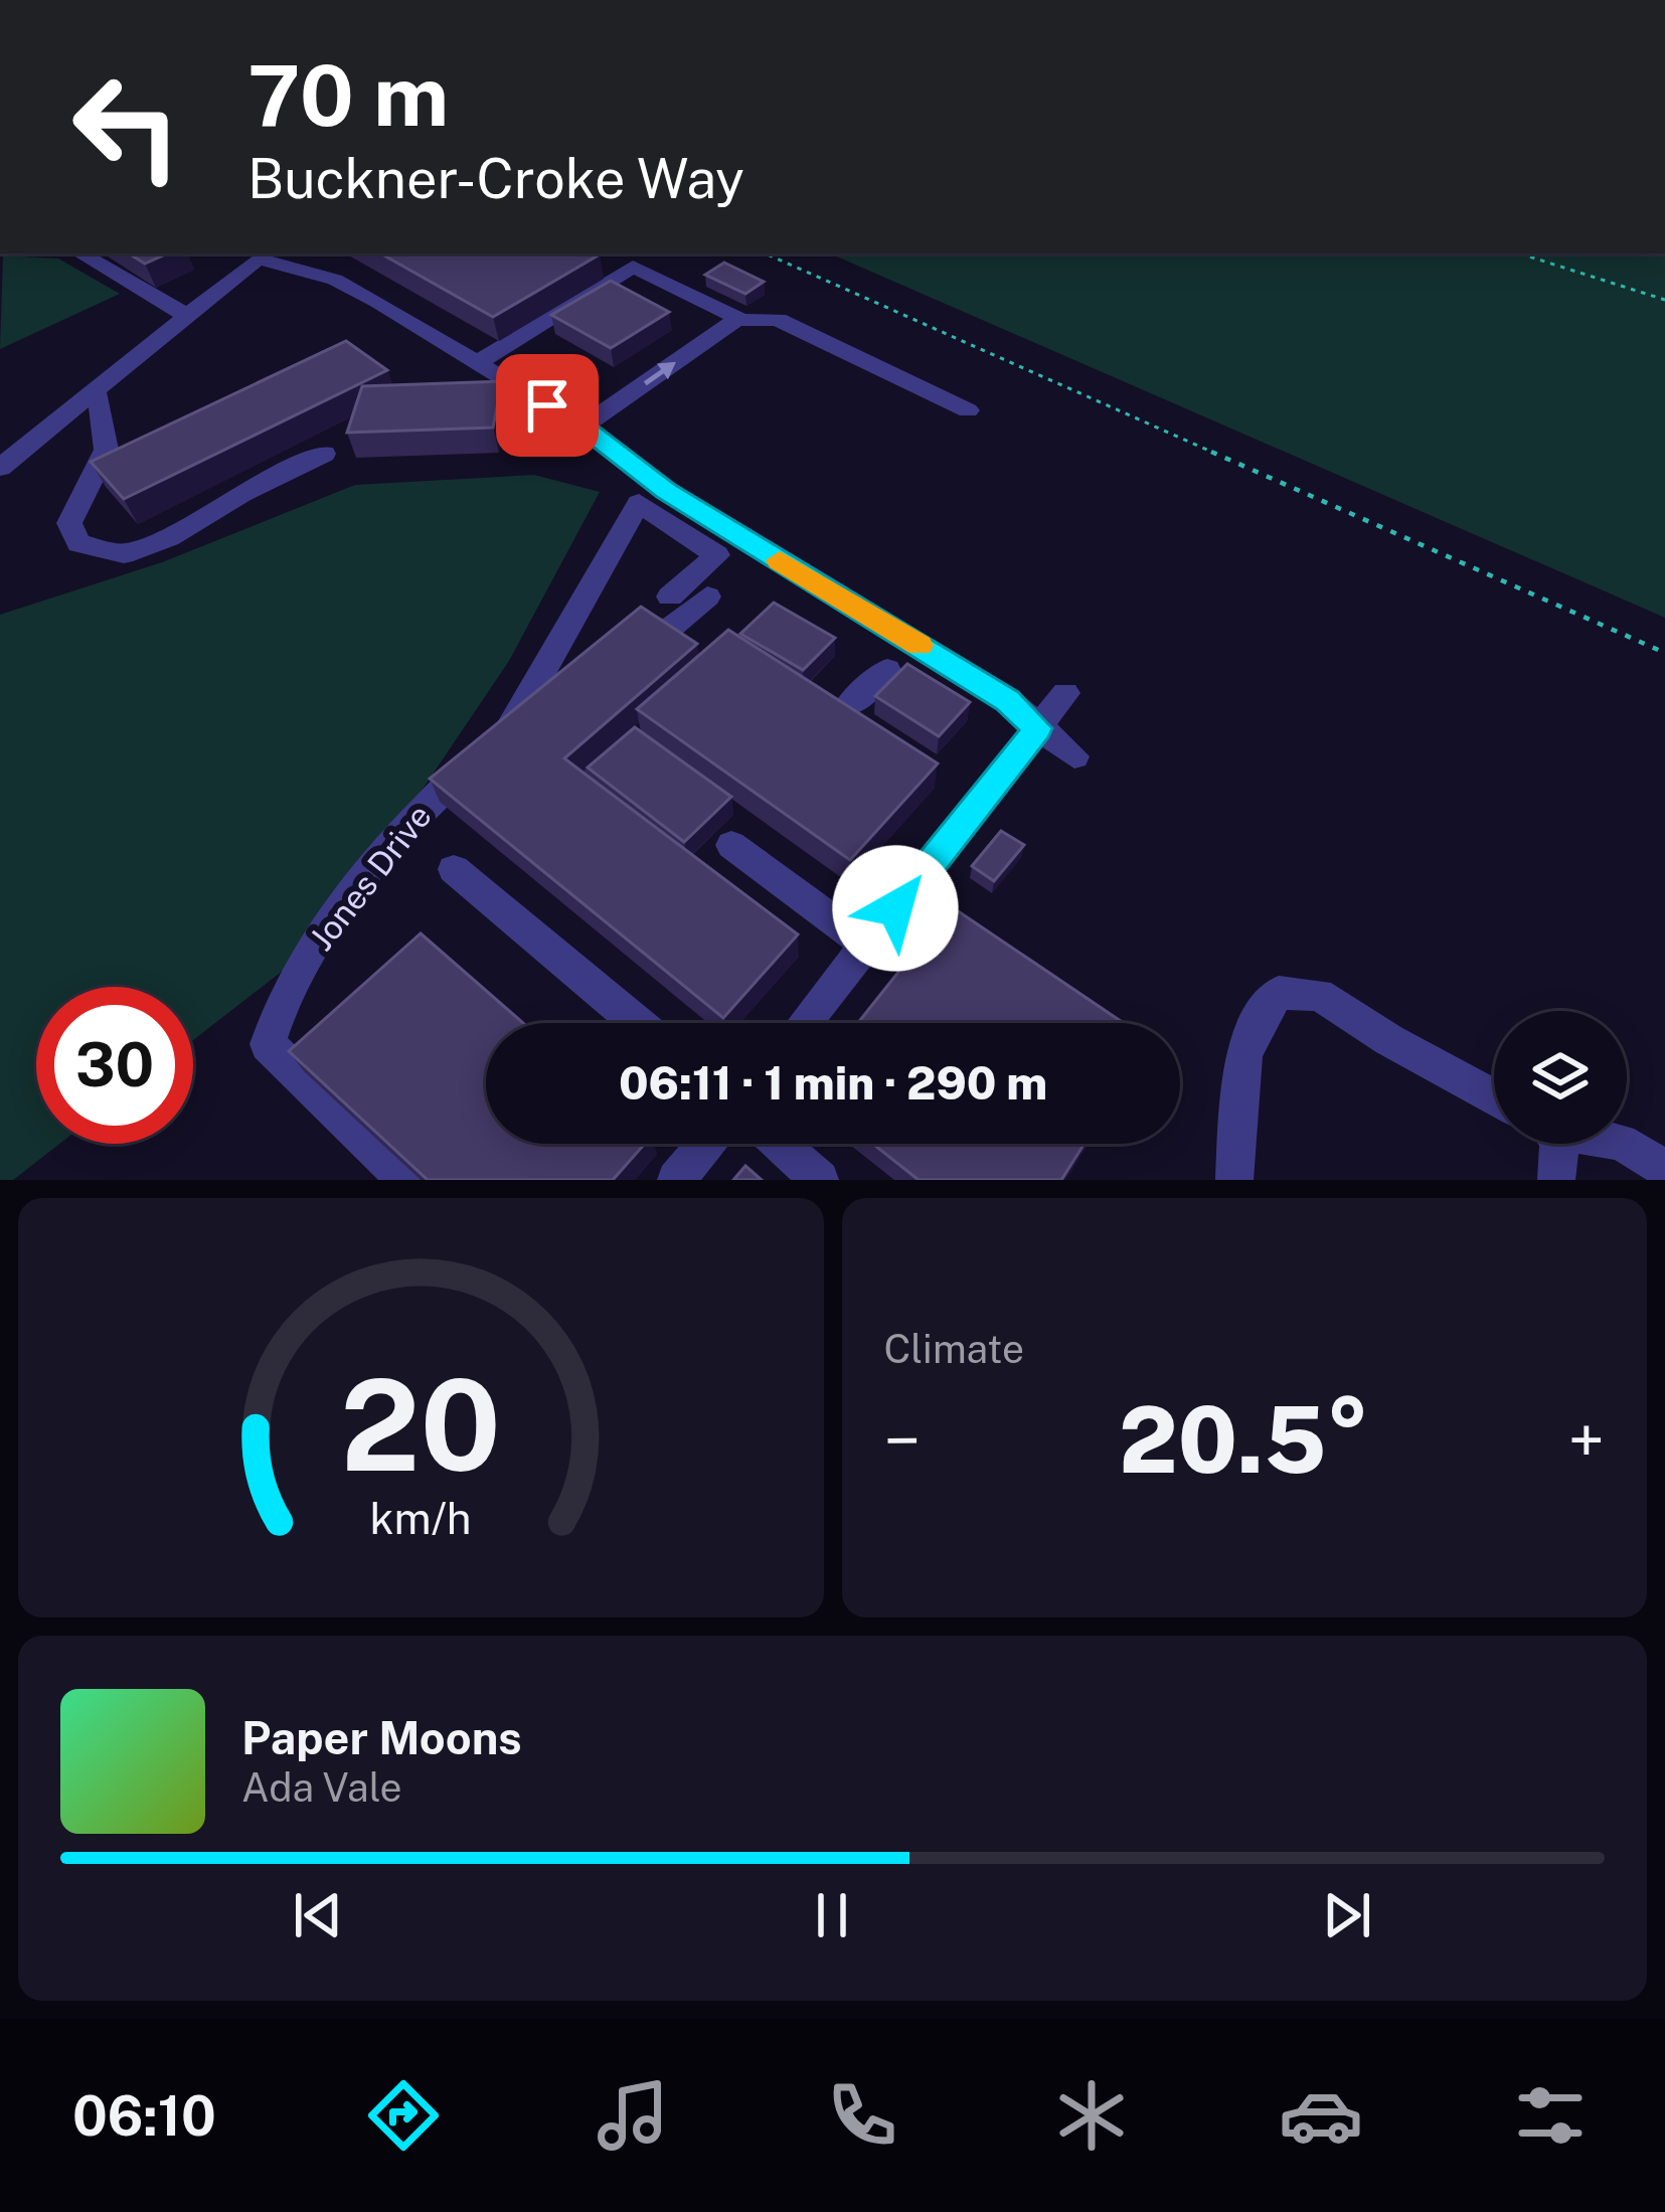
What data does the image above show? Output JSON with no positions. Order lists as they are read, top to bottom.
{
  "streets": {
    "street": ["Jones Drive"]
  },
  "page": {
    "turn": ["70 m", "Buckner-Croke Way"],
    "limit": "30",
    "trip": "06:11 · 1 min · 290 m",
    "tile": "Climate",
    "heat": ["−", "20.5°", "+"],
    "song": ["Paper Moons", "Ada Vale"],
    "tabs": "06:10",
    "gauge": ["20", "km/h"]
  }
}
